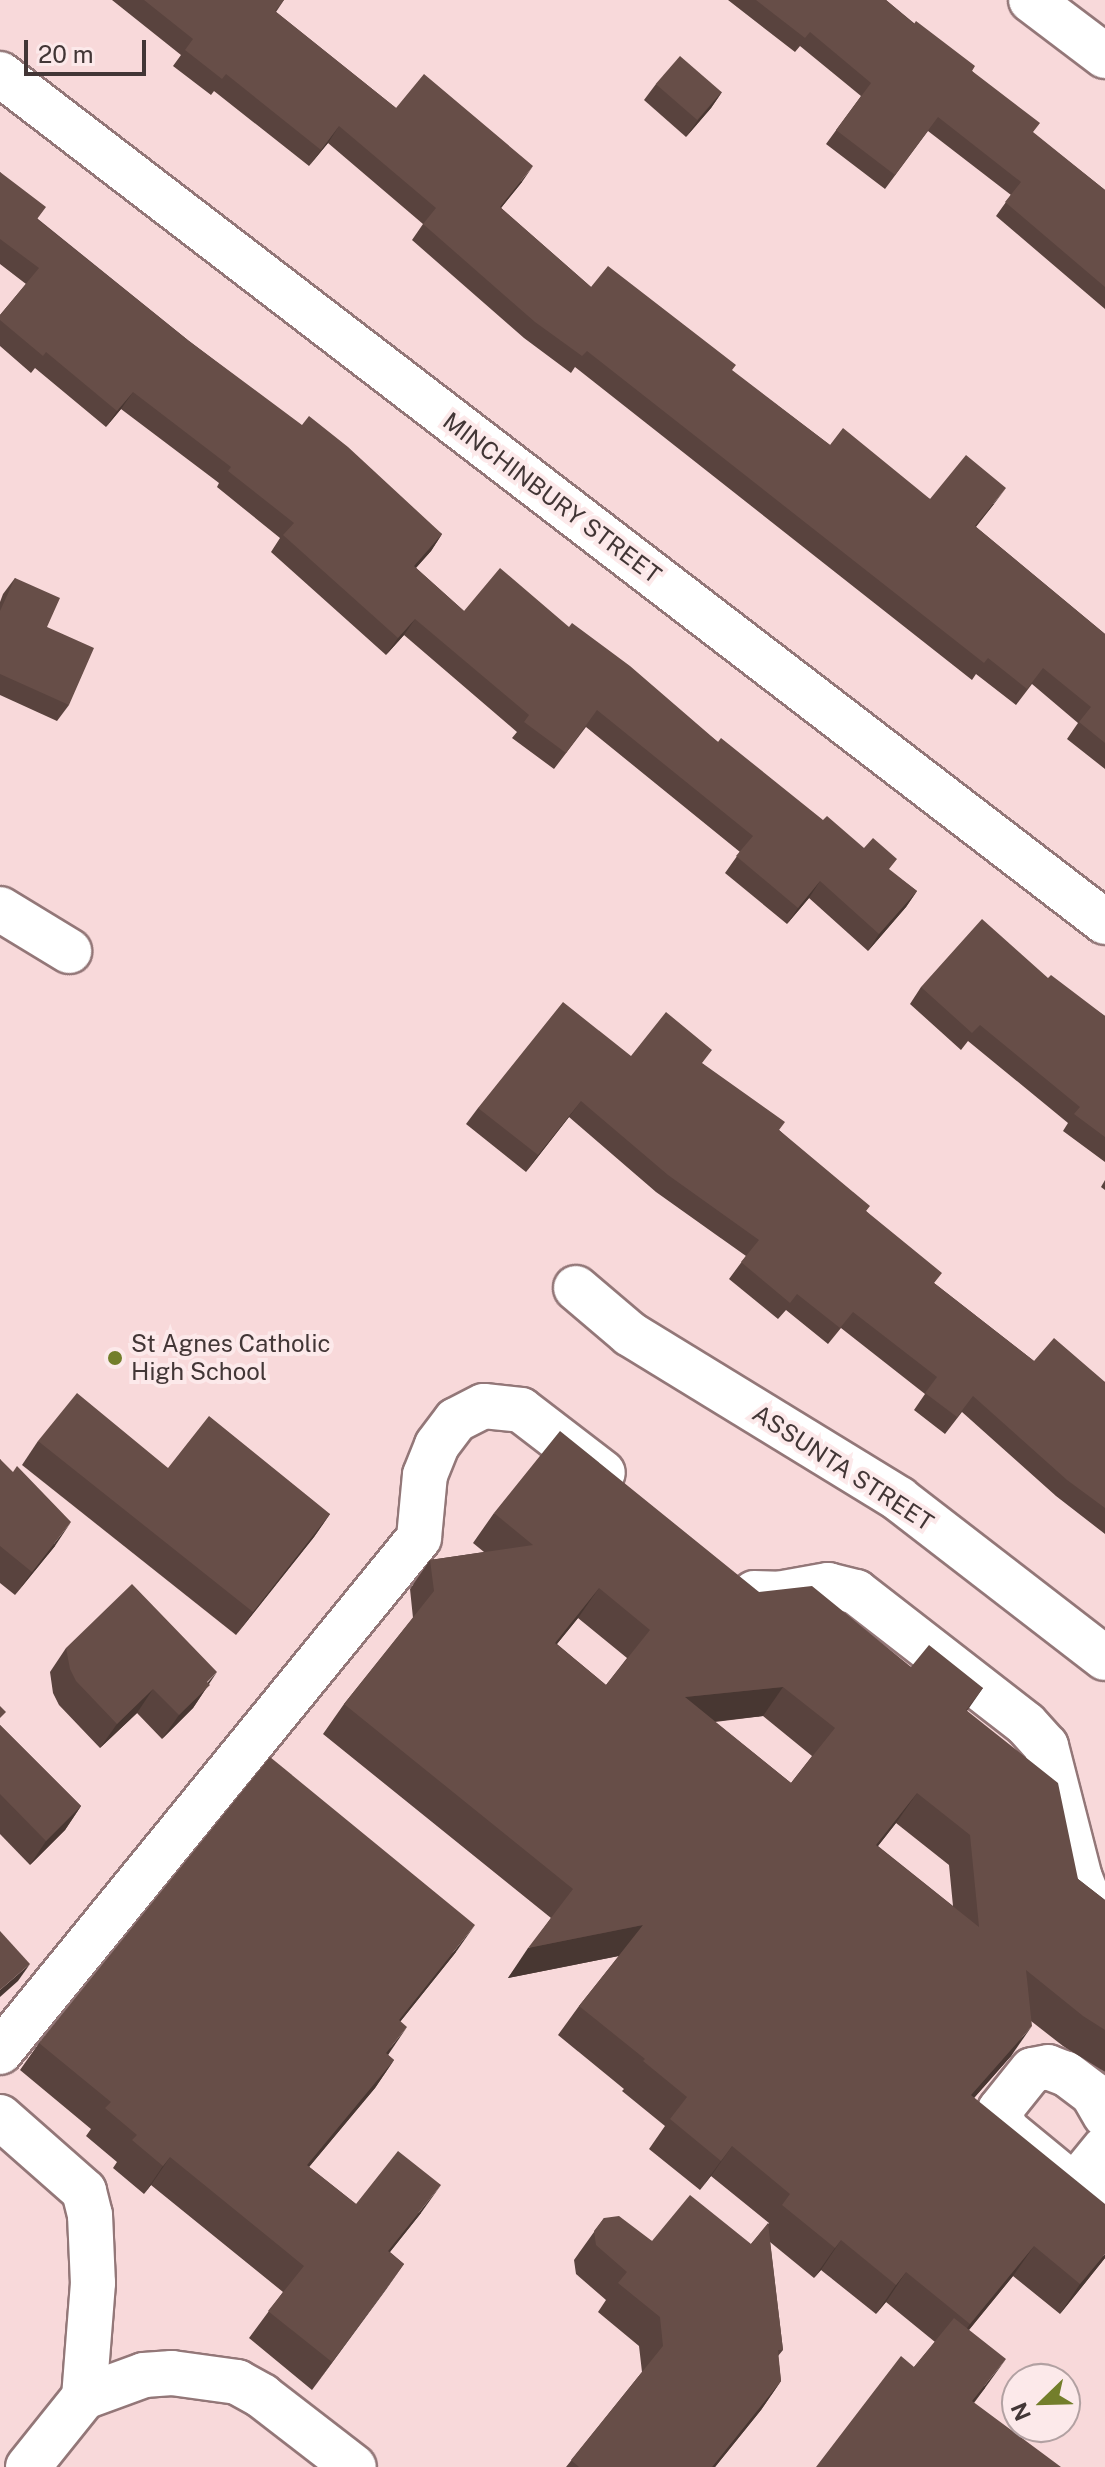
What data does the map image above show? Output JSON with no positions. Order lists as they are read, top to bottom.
{
  "streets": {
    "street": ["MINCHINBURY STREET", "ASSUNTA STREET"]
  },
  "places": ["St Agnes Catholic High School"],
  "scale_bar": "20 m",
  "north": "bottom left"
}
